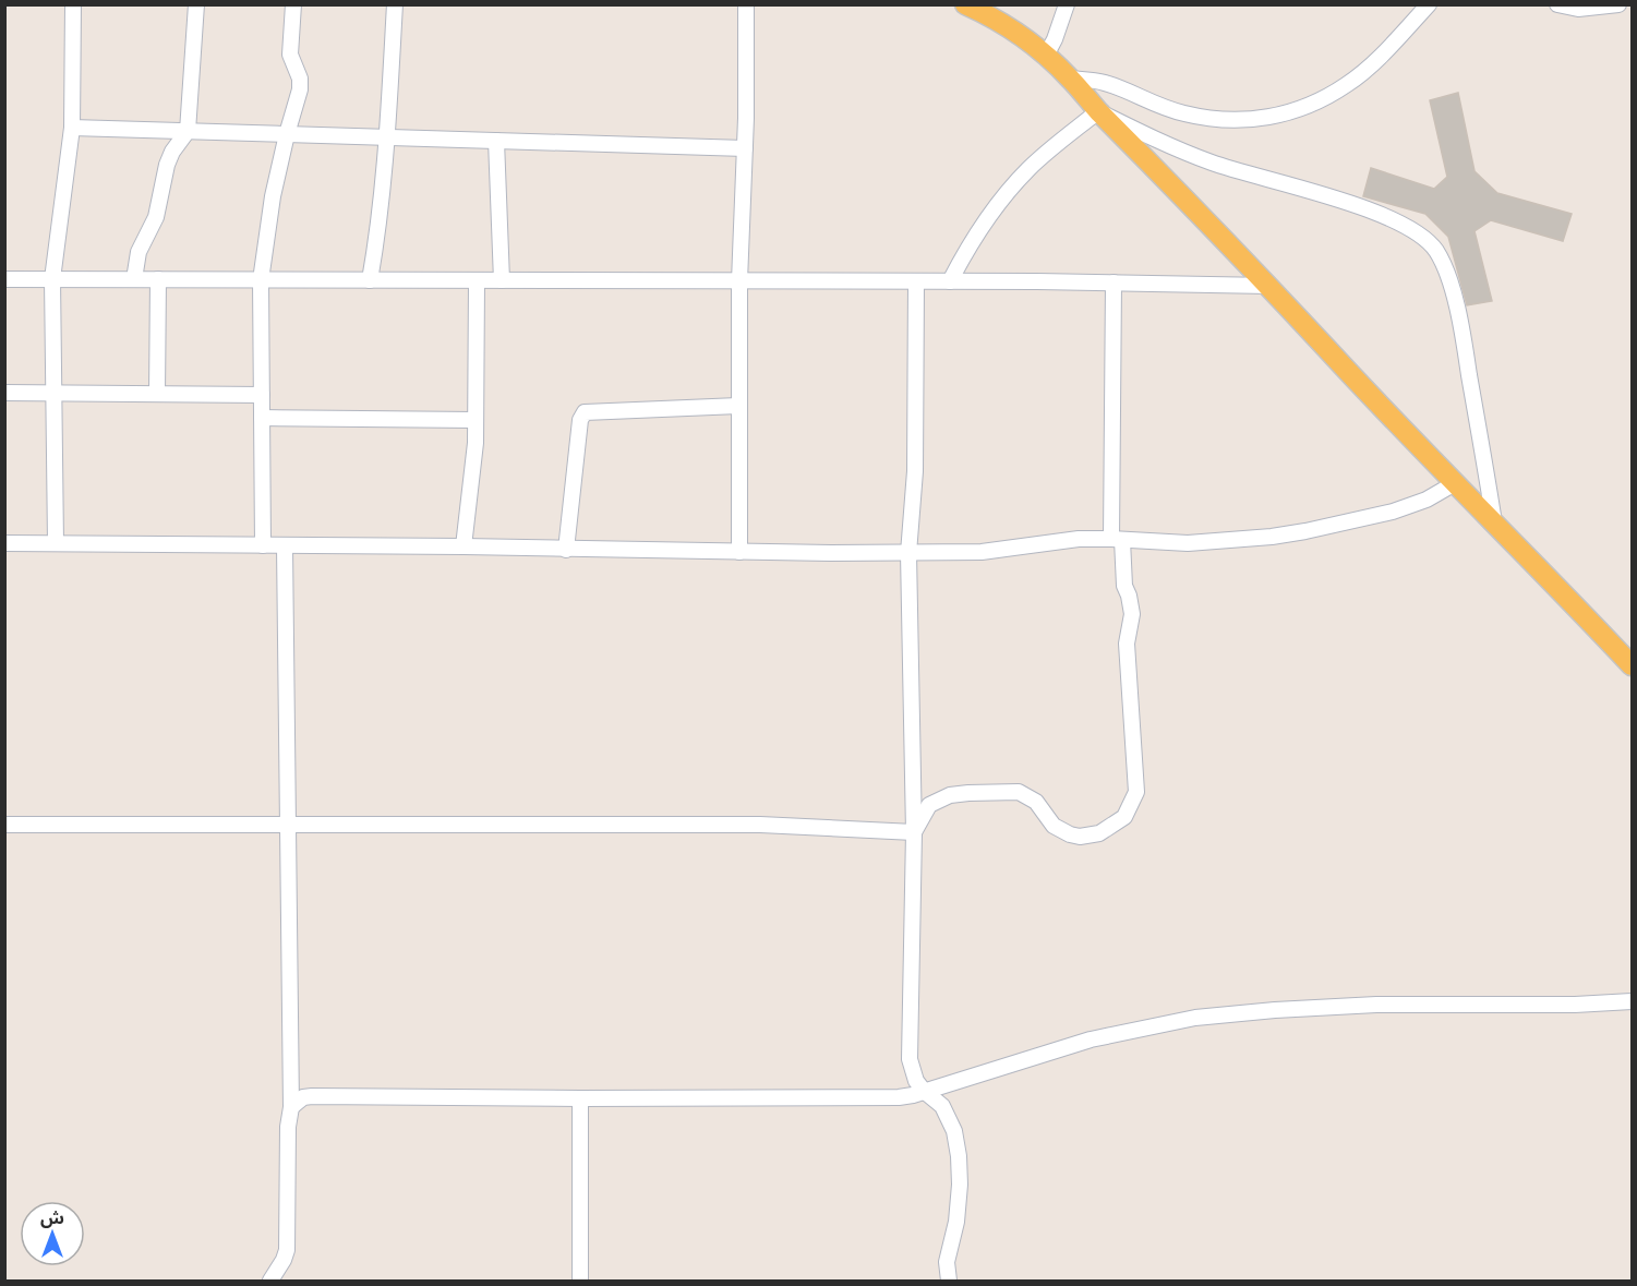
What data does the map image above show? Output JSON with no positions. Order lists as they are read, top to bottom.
{
  "north": "top"
}
